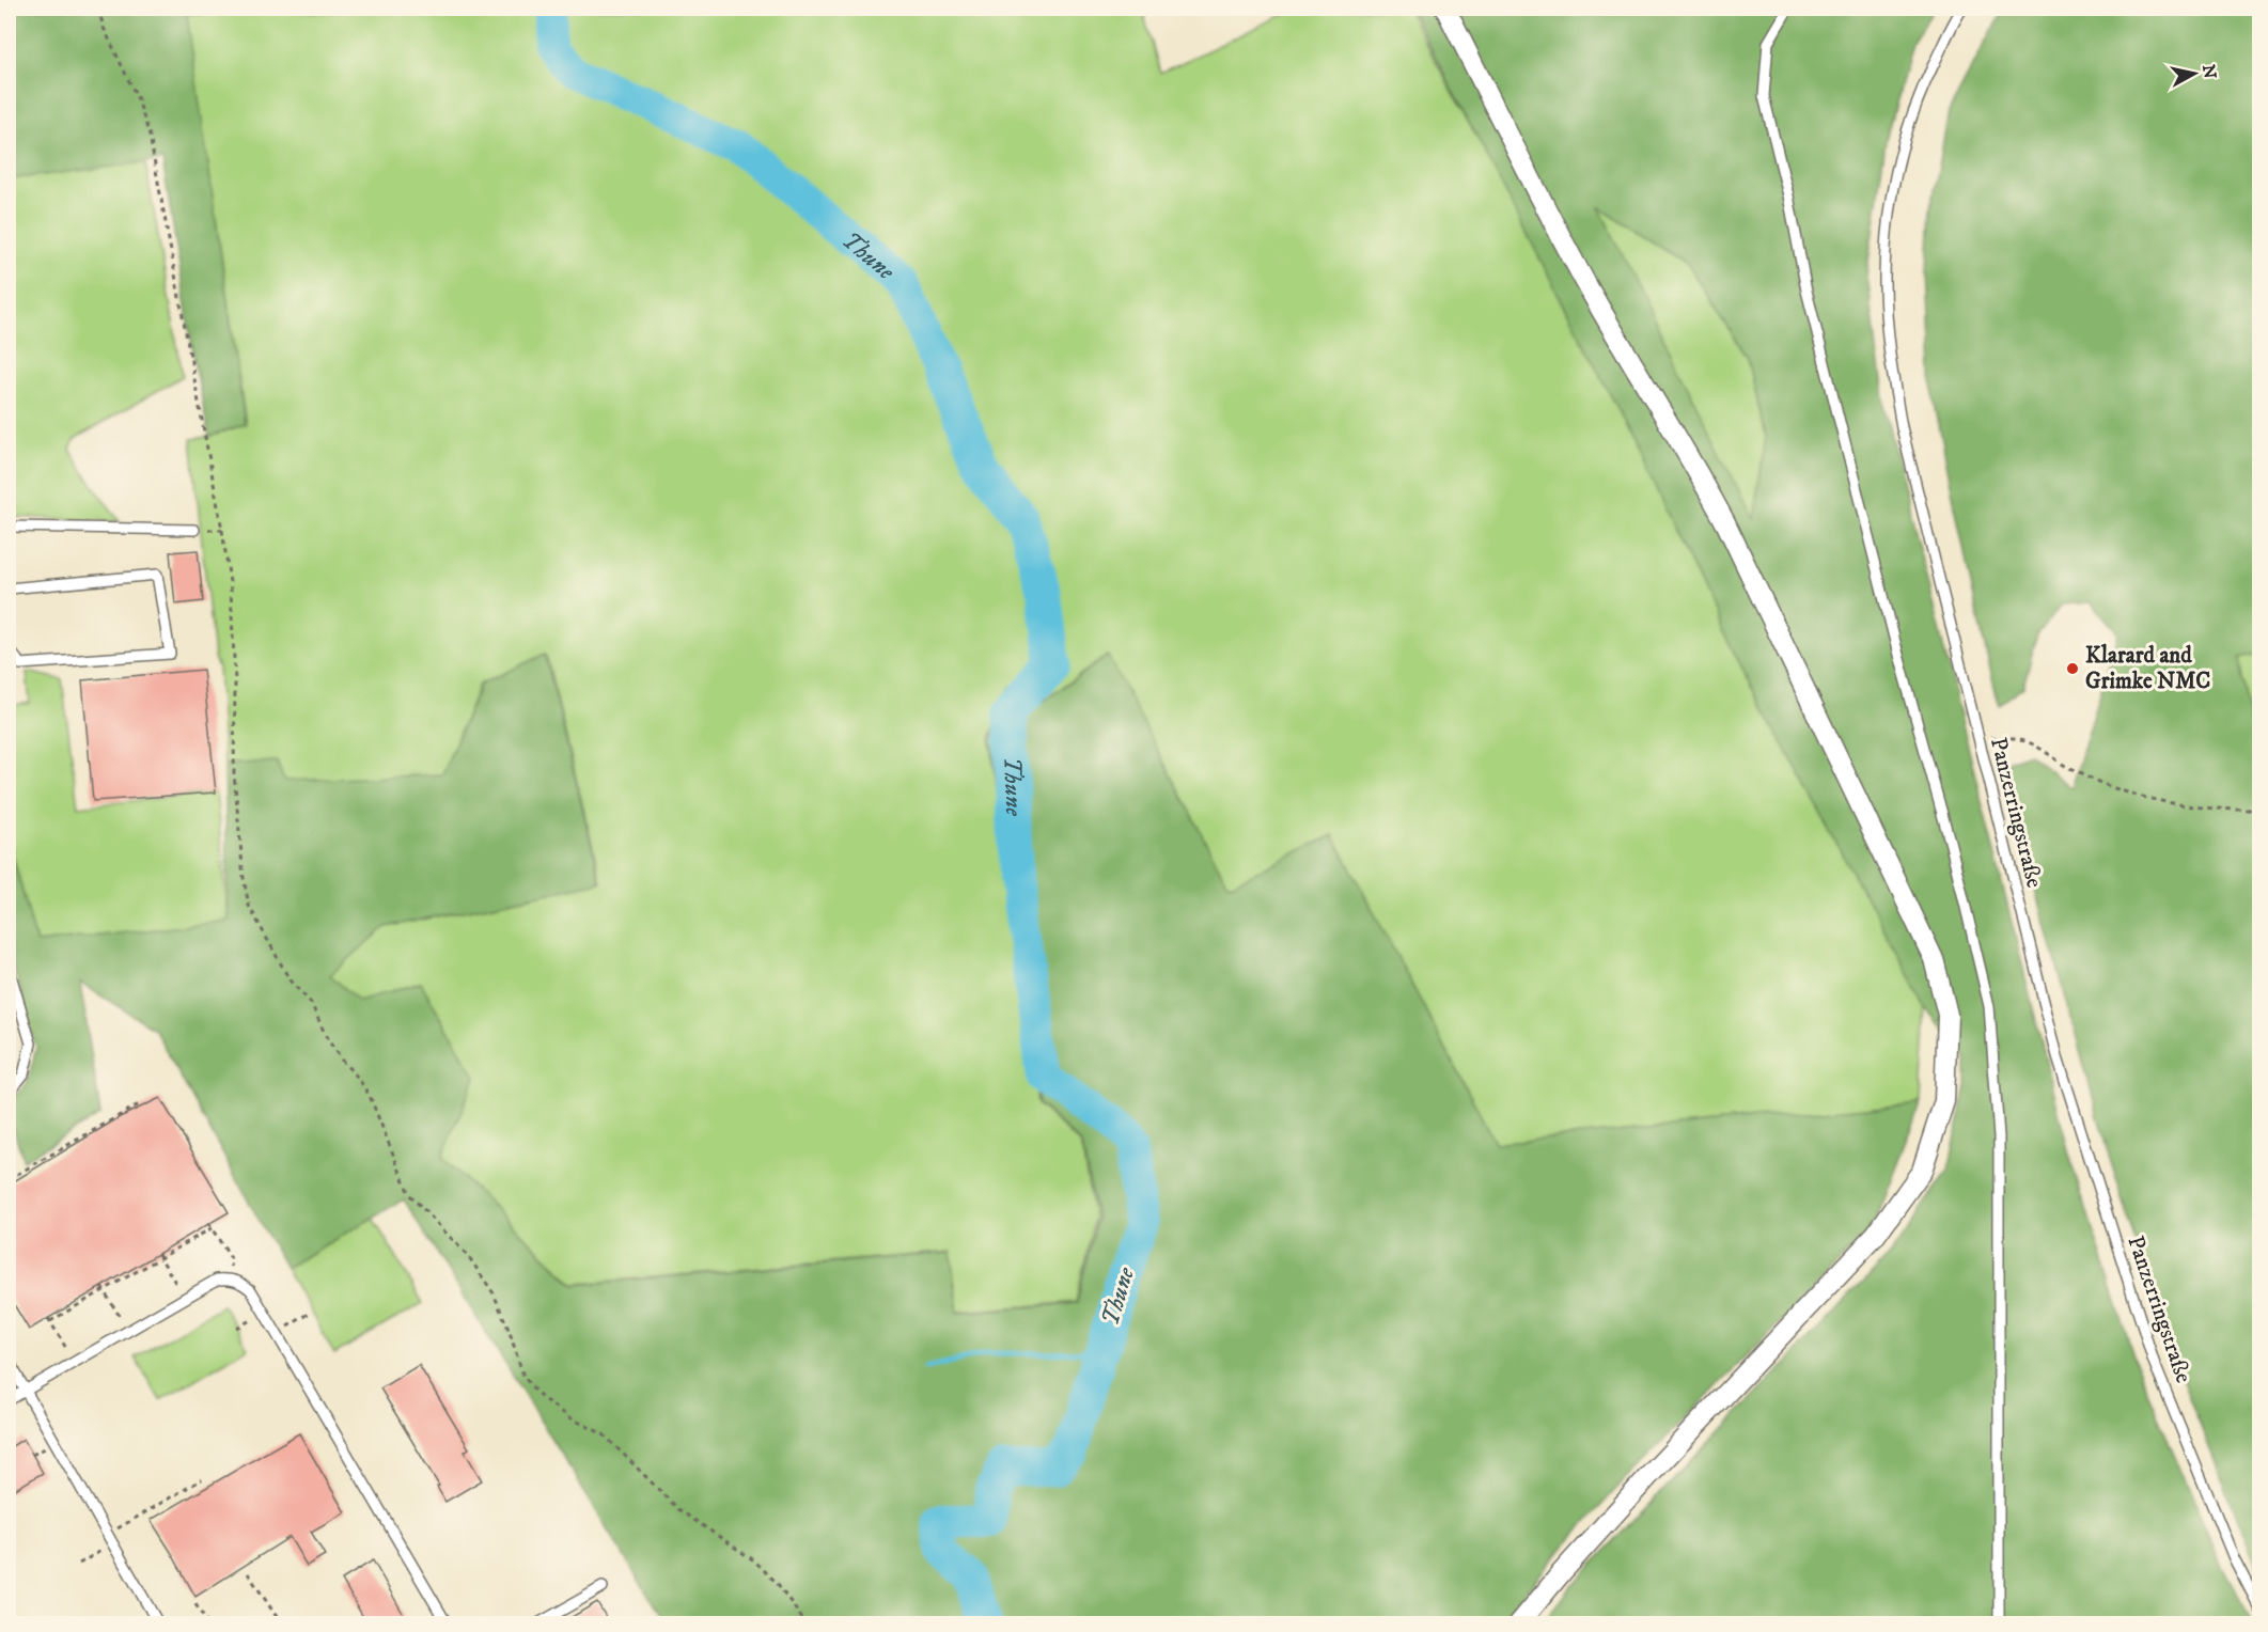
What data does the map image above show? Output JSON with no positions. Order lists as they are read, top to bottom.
{
  "streets": {
    "lane": ["Panzerringstraße"]
  },
  "water": ["Thune"],
  "places": ["Klarard and Grimke NMC"],
  "north": "right"
}
